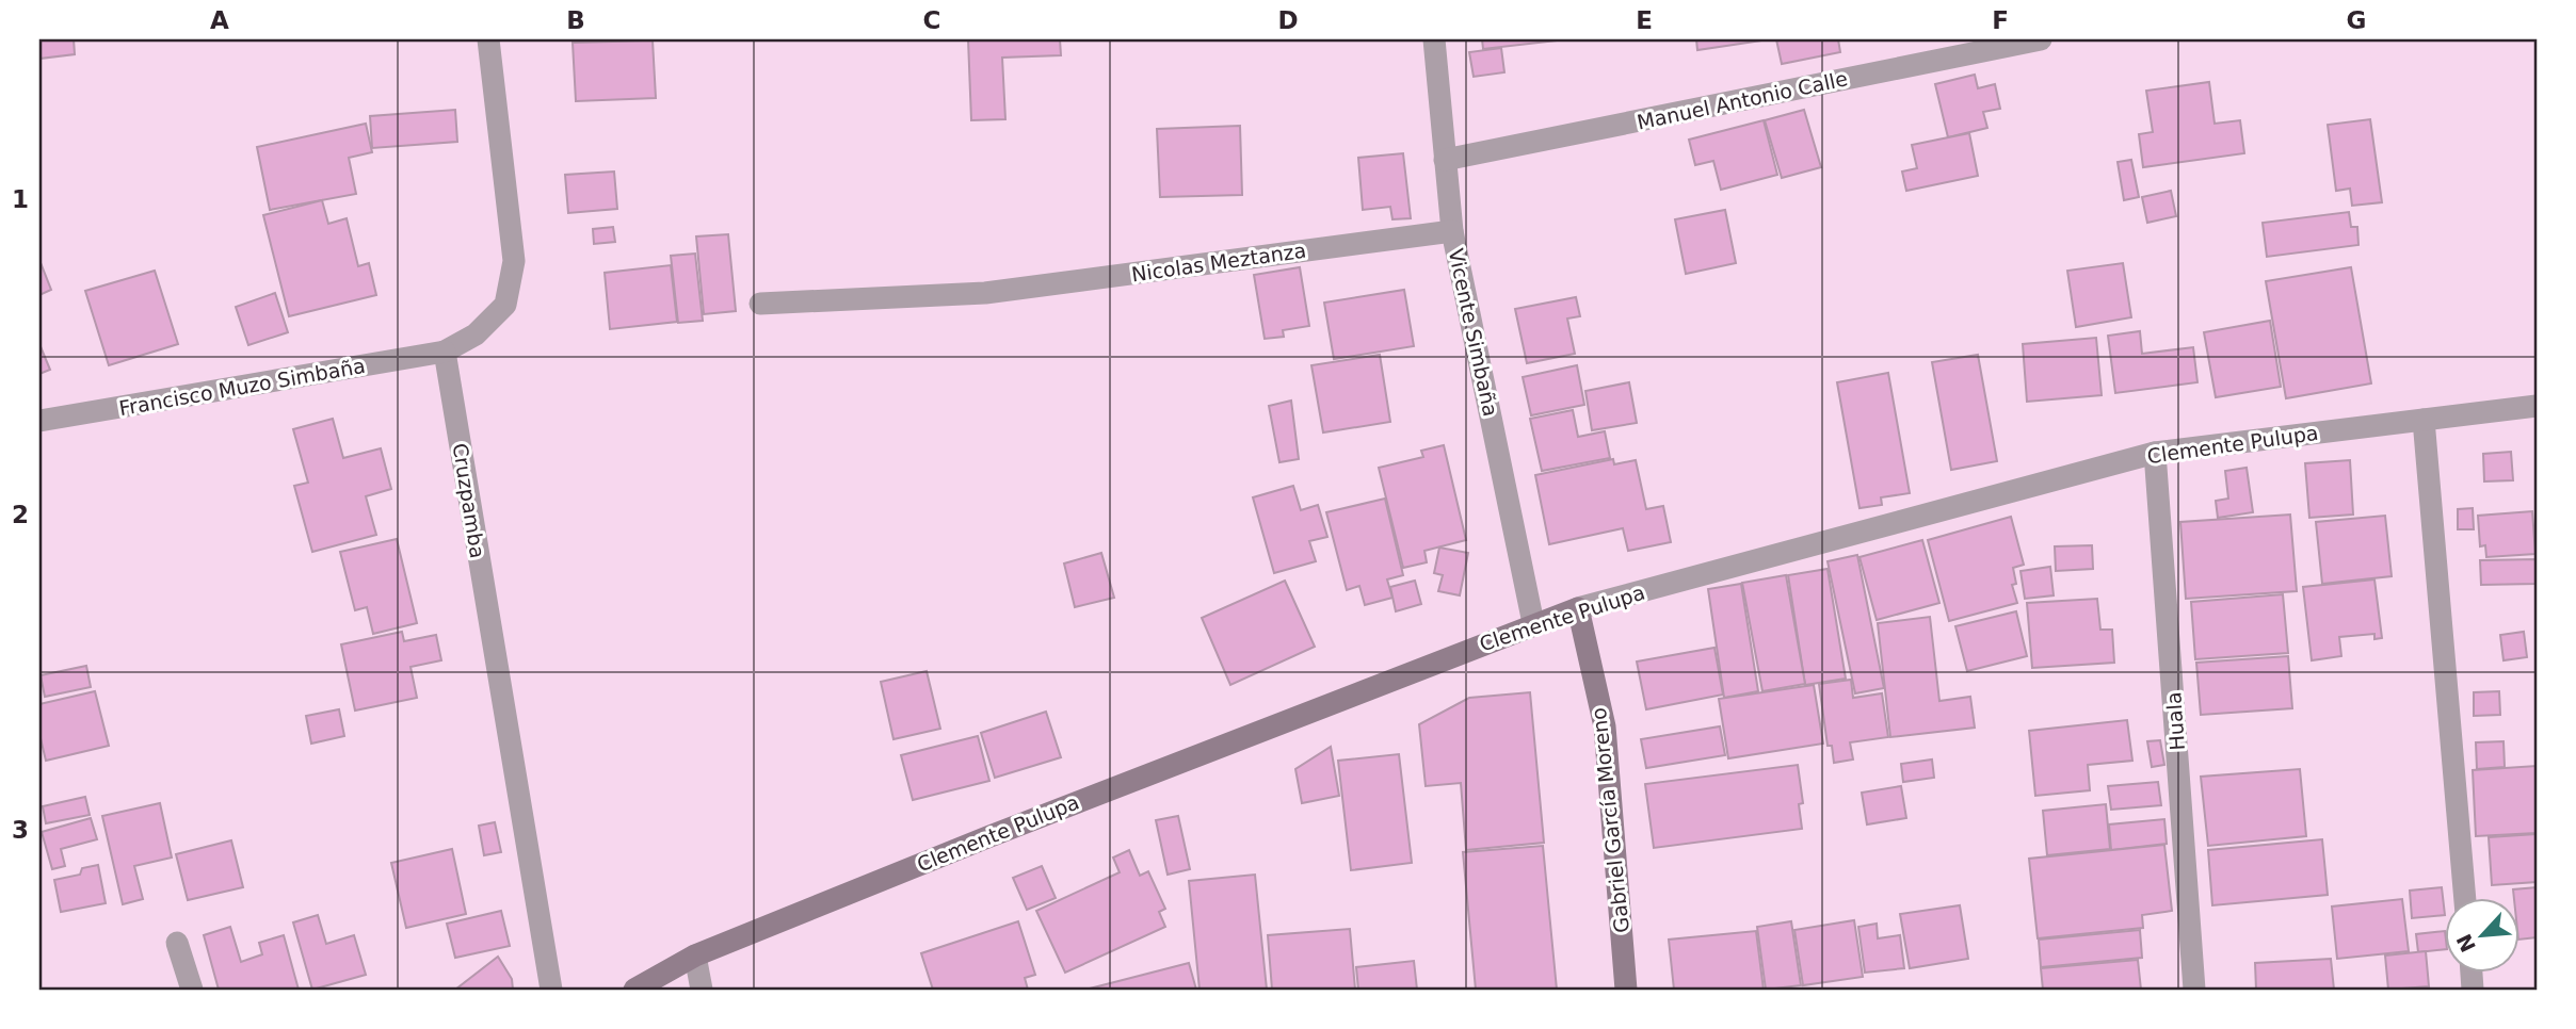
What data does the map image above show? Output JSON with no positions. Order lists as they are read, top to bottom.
{
  "streets": {
    "street": [
      "Manuel Antonio Calle",
      "Nicolas Meztanza",
      "Vicente Simbaña",
      "Francisco Muzo Simbaña",
      "Clemente Pulupa",
      "Cruzpamba",
      "Huala",
      "Gabriel García Moreno"
    ]
  },
  "crossings": [
    ["Manuel Antonio Calle", "Vicente Simbaña"],
    ["Nicolas Meztanza", "Vicente Simbaña"],
    ["Vicente Simbaña", "Clemente Pulupa"],
    ["Francisco Muzo Simbaña", "Cruzpamba"],
    ["Clemente Pulupa", "Huala"],
    ["Clemente Pulupa", "Gabriel García Moreno"]
  ],
  "north": "bottom left",
  "grid": {
    "columns": [
      "A",
      "B",
      "C",
      "D",
      "E",
      "F",
      "G"
    ],
    "rows": ["1", "2", "3"]
  }
}
